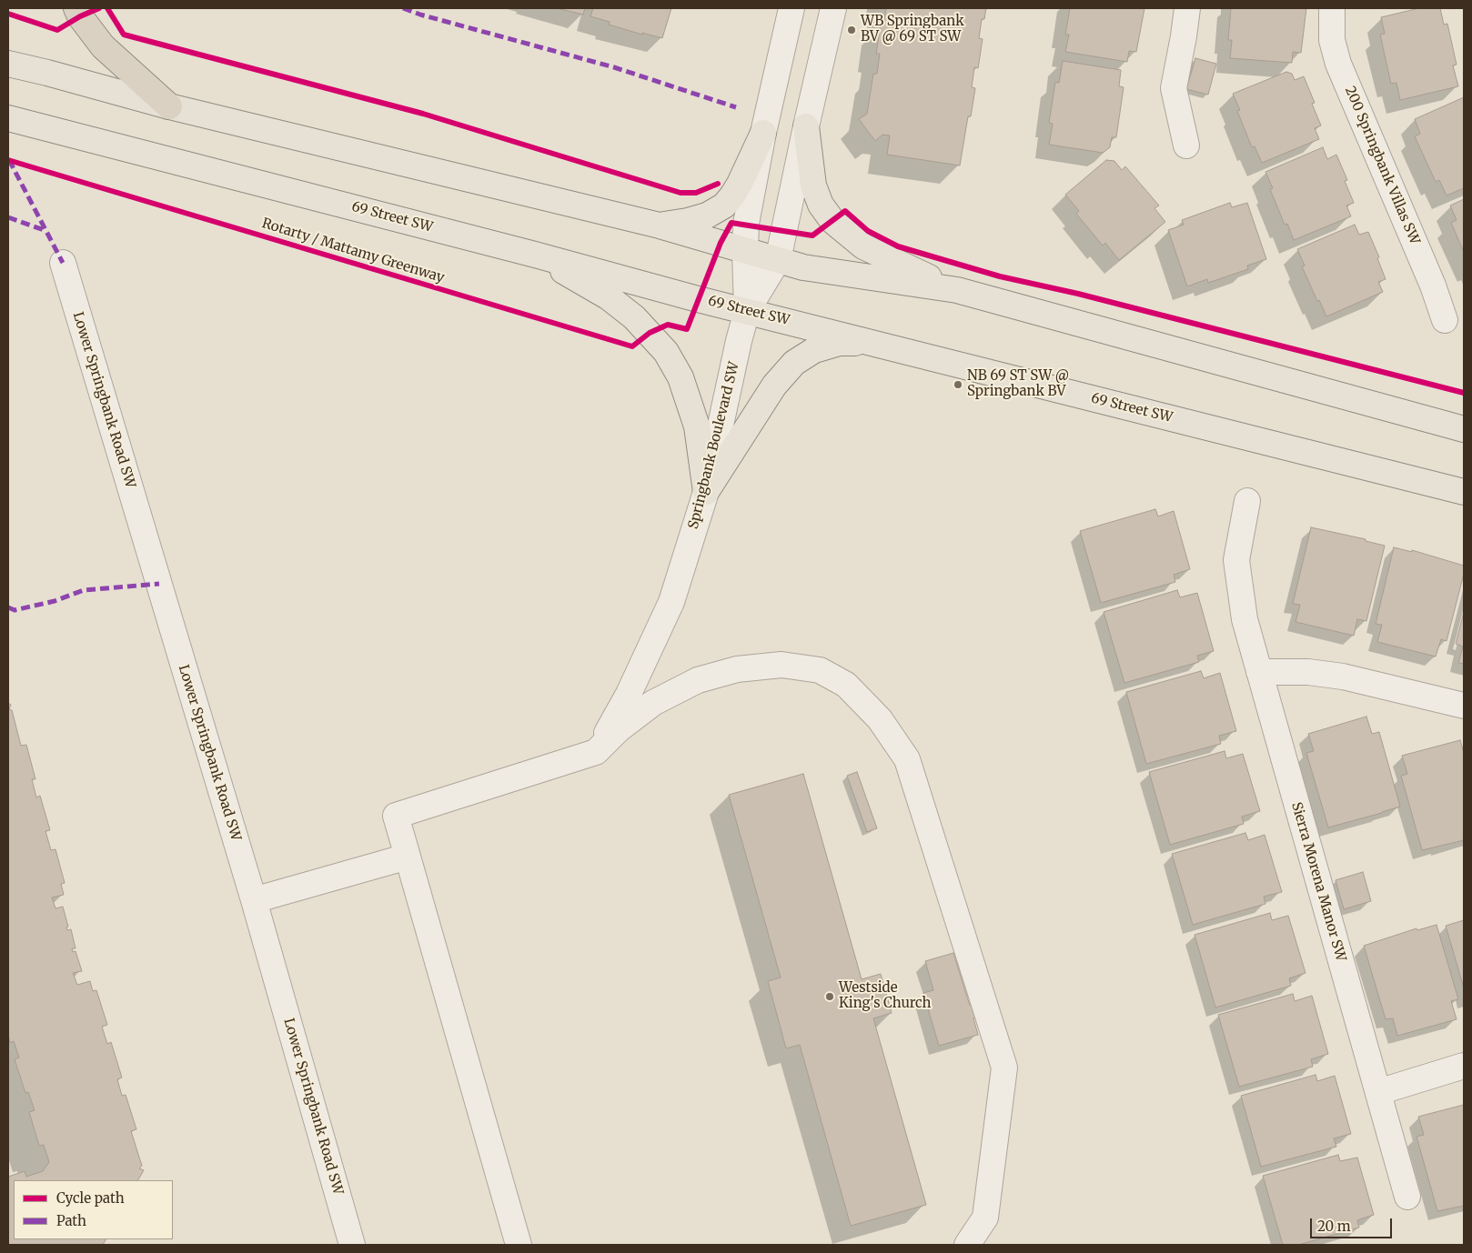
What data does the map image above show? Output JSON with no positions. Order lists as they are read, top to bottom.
{
  "streets": {
    "main road": ["69 Street SW"],
    "street": [
      "200 Springbank Villas SW",
      "Lower Springbank Road SW",
      "Springbank Boulevard SW",
      "Sierra Morena Manor SW"
    ],
    "cycle path": ["Rotarty / Mattamy Greenway"]
  },
  "crossings": [
    ["69 Street SW", "Springbank Boulevard SW"]
  ],
  "places": ["WB Springbank BV @ 69 ST SW", "NB 69 ST SW @ Springbank BV", "Westside King's Church"],
  "legend": ["Cycle path", "Path"],
  "scale_bar": "20 m"
}
